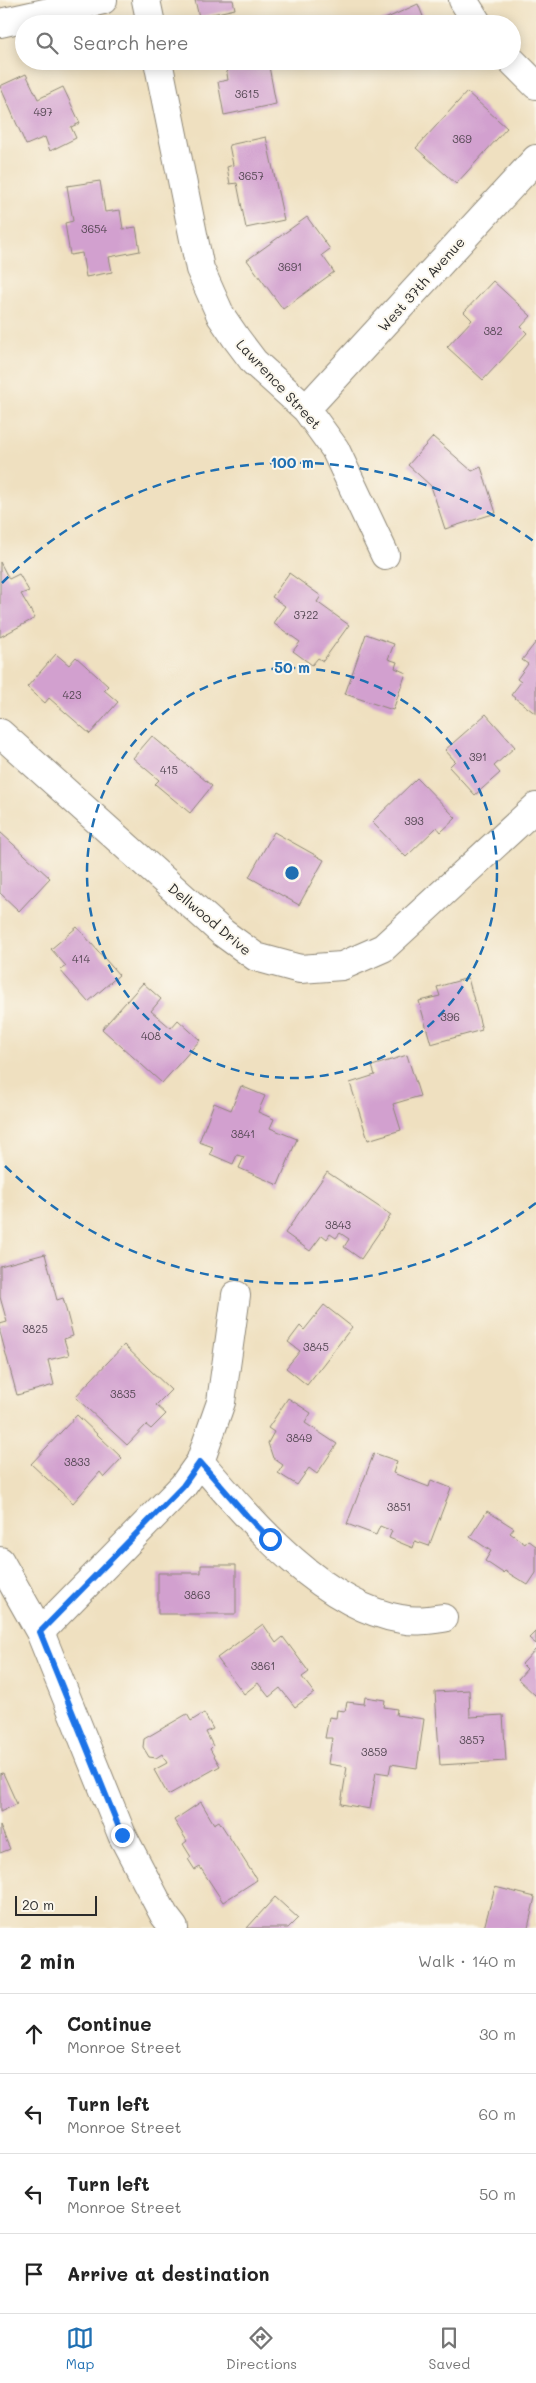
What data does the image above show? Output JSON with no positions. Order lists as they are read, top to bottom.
{
  "streets": {
    "street": ["West 37th Avenue", "Lawrence Street", "Dellwood Drive"]
  },
  "crossings": [
    ["West 37th Avenue", "Lawrence Street"]
  ],
  "house_numbers": [
    "3615",
    "497",
    "369",
    "3657",
    "3654",
    "3691",
    "382",
    "3722",
    "423",
    "391",
    "415",
    "393",
    "414",
    "396",
    "408",
    "3841",
    "3843",
    "3825",
    "3845",
    "3835",
    "3849",
    "3833",
    "3851",
    "3863",
    "3861",
    "3857",
    "3859"
  ],
  "scale_bar": "20 m",
  "page": {
    "search": "Search here",
    "scale": "20 m",
    "heading": ["2 min", "Walk · 140 m"],
    "list": [
      ["Continue", "Monroe Street", "30 m"],
      ["Turn left", "Monroe Street", "60 m"],
      ["Turn left", "Monroe Street", "50 m"],
      "Arrive at destination"
    ],
    "nav": ["Map", "Directions", "Saved"]
  },
  "rings": ["100 m", "50 m"]
}
